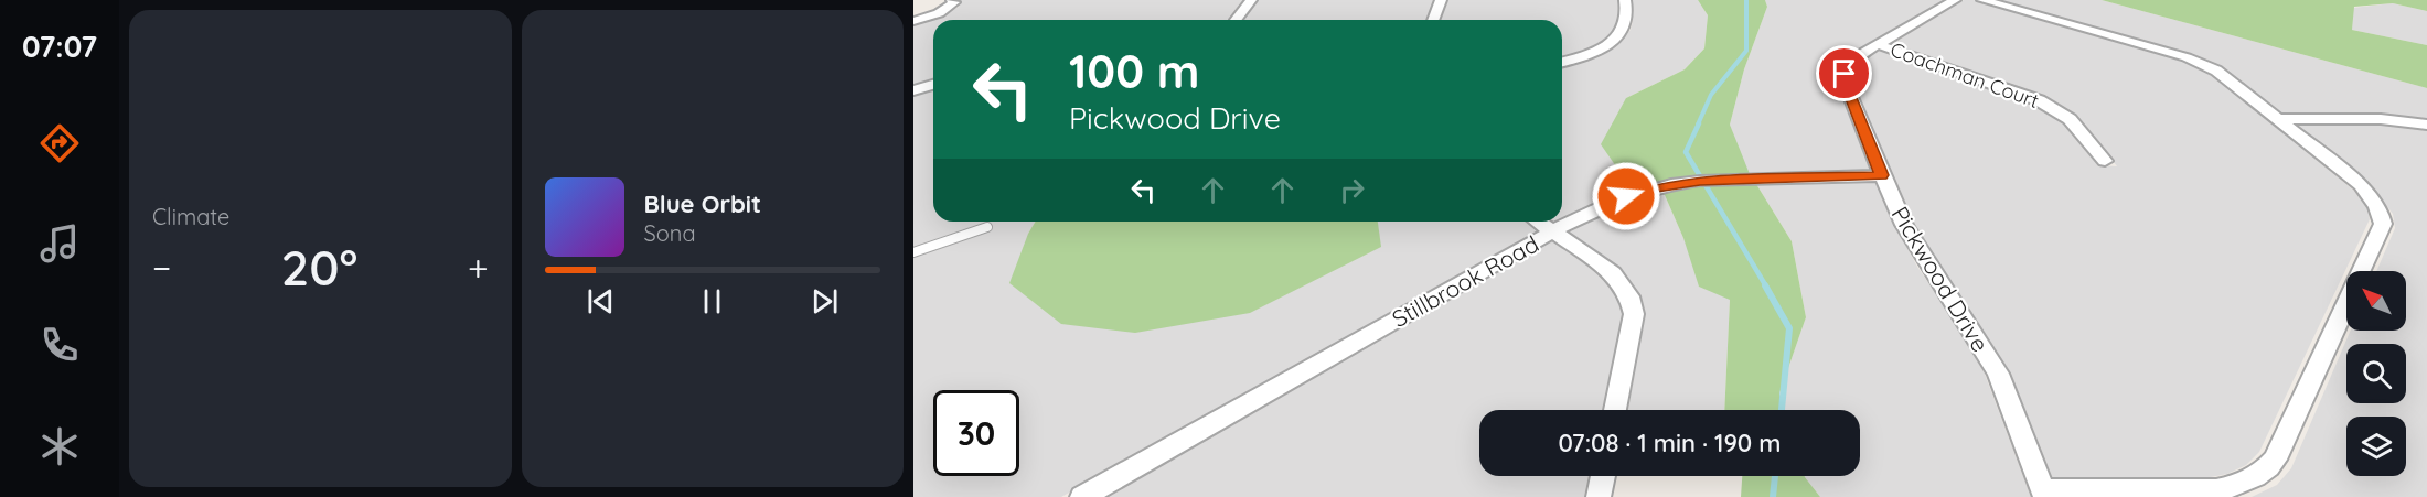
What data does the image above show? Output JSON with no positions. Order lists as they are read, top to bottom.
{
  "streets": {
    "street": ["Coachman Court", "Pickwood Drive", "Stillbrook Road"]
  },
  "crossings": [
    ["Coachman Court", "Pickwood Drive"],
    ["Pickwood Drive", "Stillbrook Road"]
  ],
  "north": "top left",
  "page": {
    "tabs": "07:07",
    "tile": "Climate",
    "turn": ["100 m", "Pickwood Drive"],
    "song": ["Blue Orbit", "Sona"],
    "heat": ["−", "20°", "+"],
    "limit": "30",
    "trip": "07:08 · 1 min · 190 m"
  }
}
